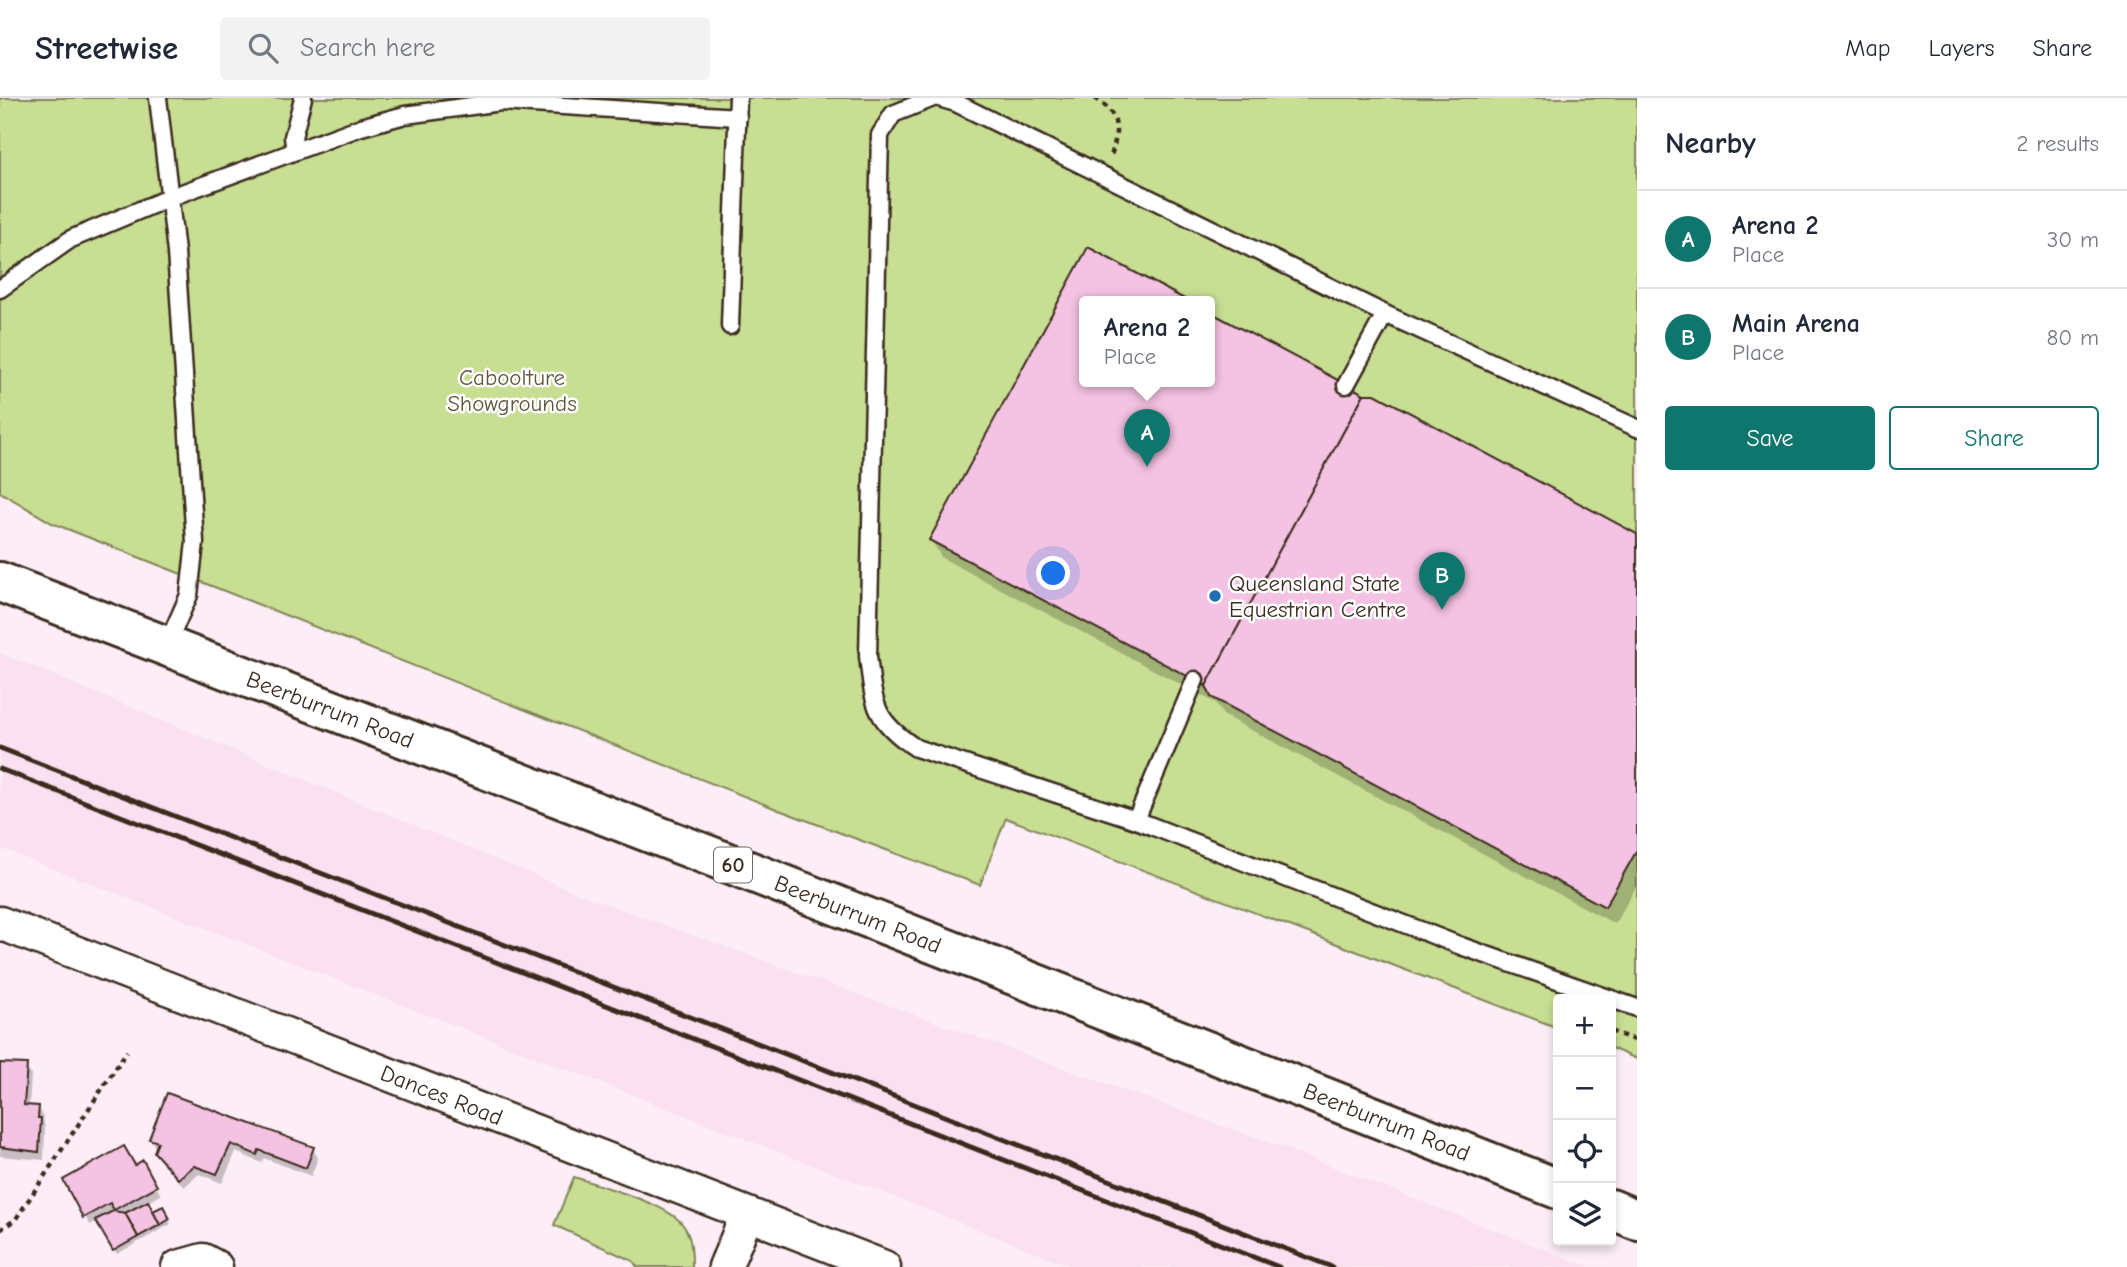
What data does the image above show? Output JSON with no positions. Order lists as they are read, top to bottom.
{
  "streets": {
    "main road": ["Beerburrum Road", "60"],
    "street": ["Dances Road"]
  },
  "parks": ["Caboolture Showgrounds"],
  "places": ["Queensland State Equestrian Centre"],
  "page": {
    "header": "Streetwise",
    "search": "Search here",
    "nav": ["Map", "Layers", "Share"],
    "heading": ["Nearby", "2 results"],
    "list": [
      {
        "mark": "A",
        "name": "Arena 2",
        "note": "Place",
        "value": "30 m"
      },
      {
        "mark": "B",
        "name": "Main Arena",
        "note": "Place",
        "value": "80 m"
      }
    ],
    "popup": ["Arena 2", "Place"],
    "buttons": ["Save", "Share"],
    "pins": ["A", "B"],
    "map_buttons": ["+", "−"]
  }
}
